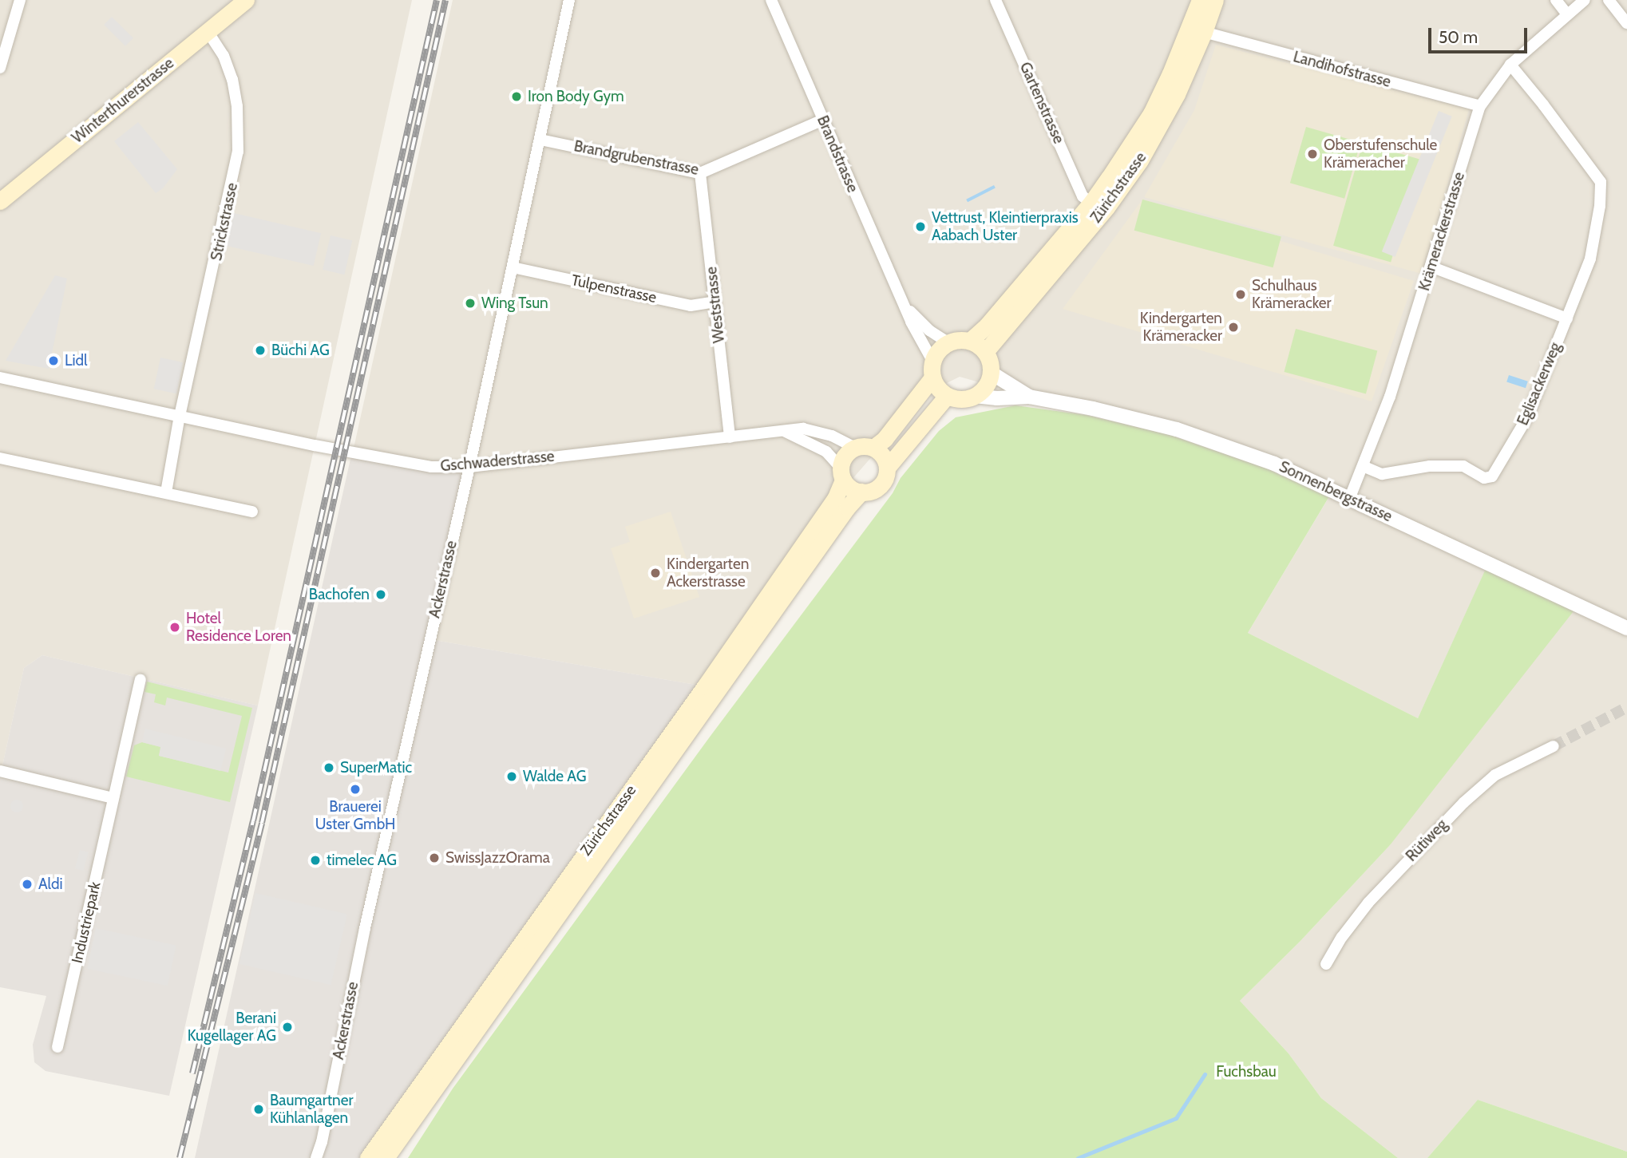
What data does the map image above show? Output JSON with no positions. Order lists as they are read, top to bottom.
{
  "streets": {
    "main road": ["Winterthurerstrasse", "Zürichstrasse"],
    "street": [
      "Landihofstrasse",
      "Gartenstrasse",
      "Brandstrasse",
      "Brandgrubenstrasse",
      "Strickstrasse",
      "Krämerackerstrasse",
      "Tulpenstrasse",
      "Weststrasse",
      "Eglisackerweg",
      "Gschwaderstrasse",
      "Sonnenbergstrasse",
      "Ackerstrasse",
      "Rütiweg",
      "Industriepark"
    ]
  },
  "crossings": [
    ["Landihofstrasse", "Zürichstrasse"],
    ["Landihofstrasse", "Krämerackerstrasse"],
    ["Winterthurerstrasse", "Strickstrasse"],
    ["Gartenstrasse", "Zürichstrasse"],
    ["Brandstrasse", "Brandgrubenstrasse"],
    ["Brandstrasse", "Zürichstrasse"],
    ["Brandstrasse", "Sonnenbergstrasse"],
    ["Brandgrubenstrasse", "Weststrasse"],
    ["Brandgrubenstrasse", "Ackerstrasse"],
    ["Zürichstrasse", "Gschwaderstrasse"],
    ["Zürichstrasse", "Sonnenbergstrasse"],
    ["Strickstrasse", "Gschwaderstrasse"],
    ["Krämerackerstrasse", "Eglisackerweg"],
    ["Krämerackerstrasse", "Sonnenbergstrasse"],
    ["Tulpenstrasse", "Weststrasse"],
    ["Tulpenstrasse", "Ackerstrasse"],
    ["Weststrasse", "Gschwaderstrasse"],
    ["Gschwaderstrasse", "Ackerstrasse"]
  ],
  "parks": ["Fuchsbau"],
  "places": [
    "Iron Body Gym",
    "Oberstufenschule Krämeracher",
    "Vettrust, Kleintierpraxis Aabach Uster",
    "Schulhaus Krämeracker",
    "Wing Tsun",
    "Kindergarten Krämeracker",
    "Büchi AG",
    "Lidl",
    "Kindergarten Ackerstrasse",
    "Bachofen",
    "Hotel Residence Loren",
    "SuperMatic",
    "Walde AG",
    "Brauerei Uster GmbH",
    "SwissJazzOrama",
    "timelec AG",
    "Aldi",
    "Berani Kugellager AG",
    "Baumgartner Kühlanlagen"
  ],
  "scale_bar": "50 m"
}
